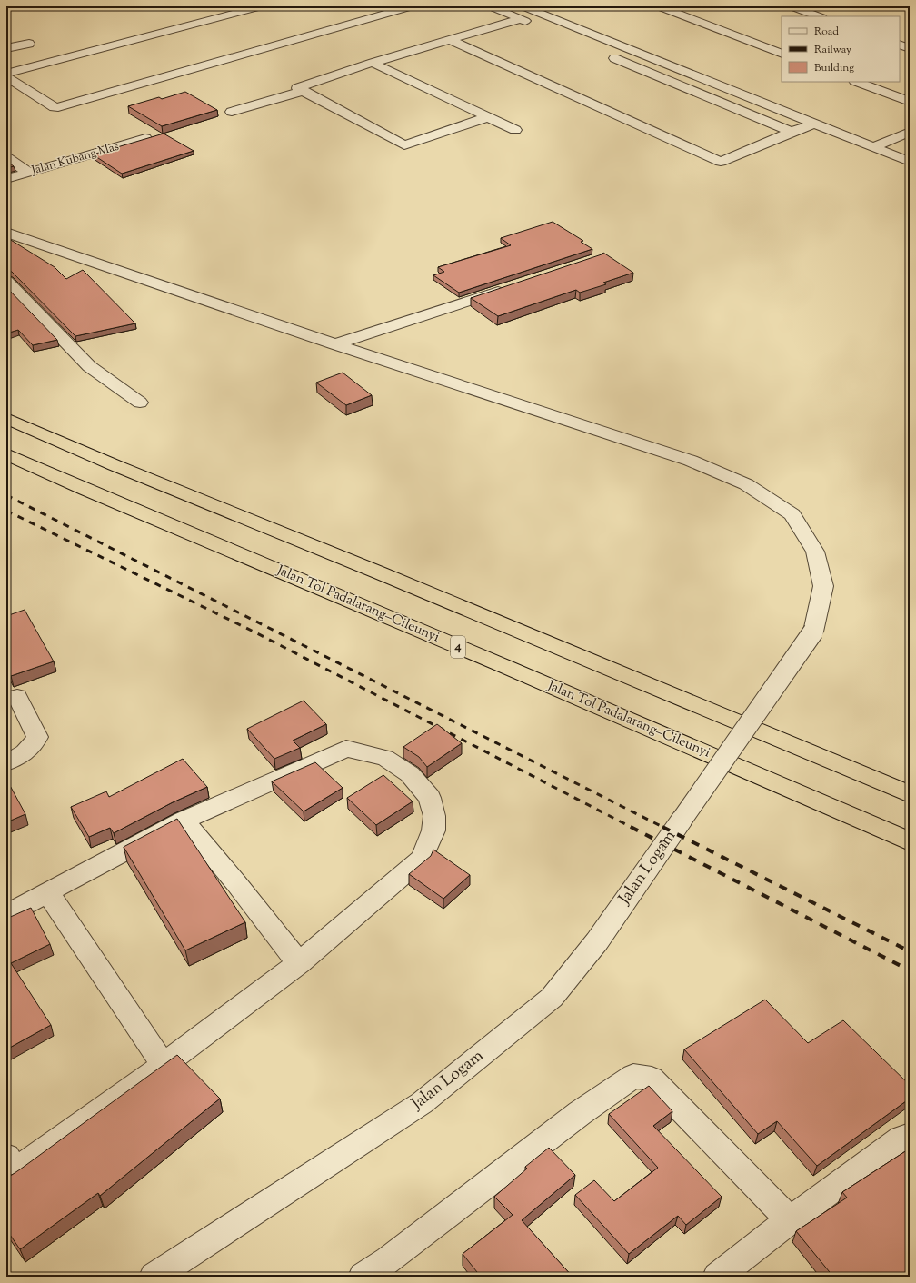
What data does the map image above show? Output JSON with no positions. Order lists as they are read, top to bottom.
{
  "streets": {
    "highway": ["Jalan Tol Padalarang–Cileunyi", "4"],
    "street": ["Jalan Kubang Mas", "Jalan Logam"]
  },
  "legend": ["Road", "Railway", "Building"]
}
